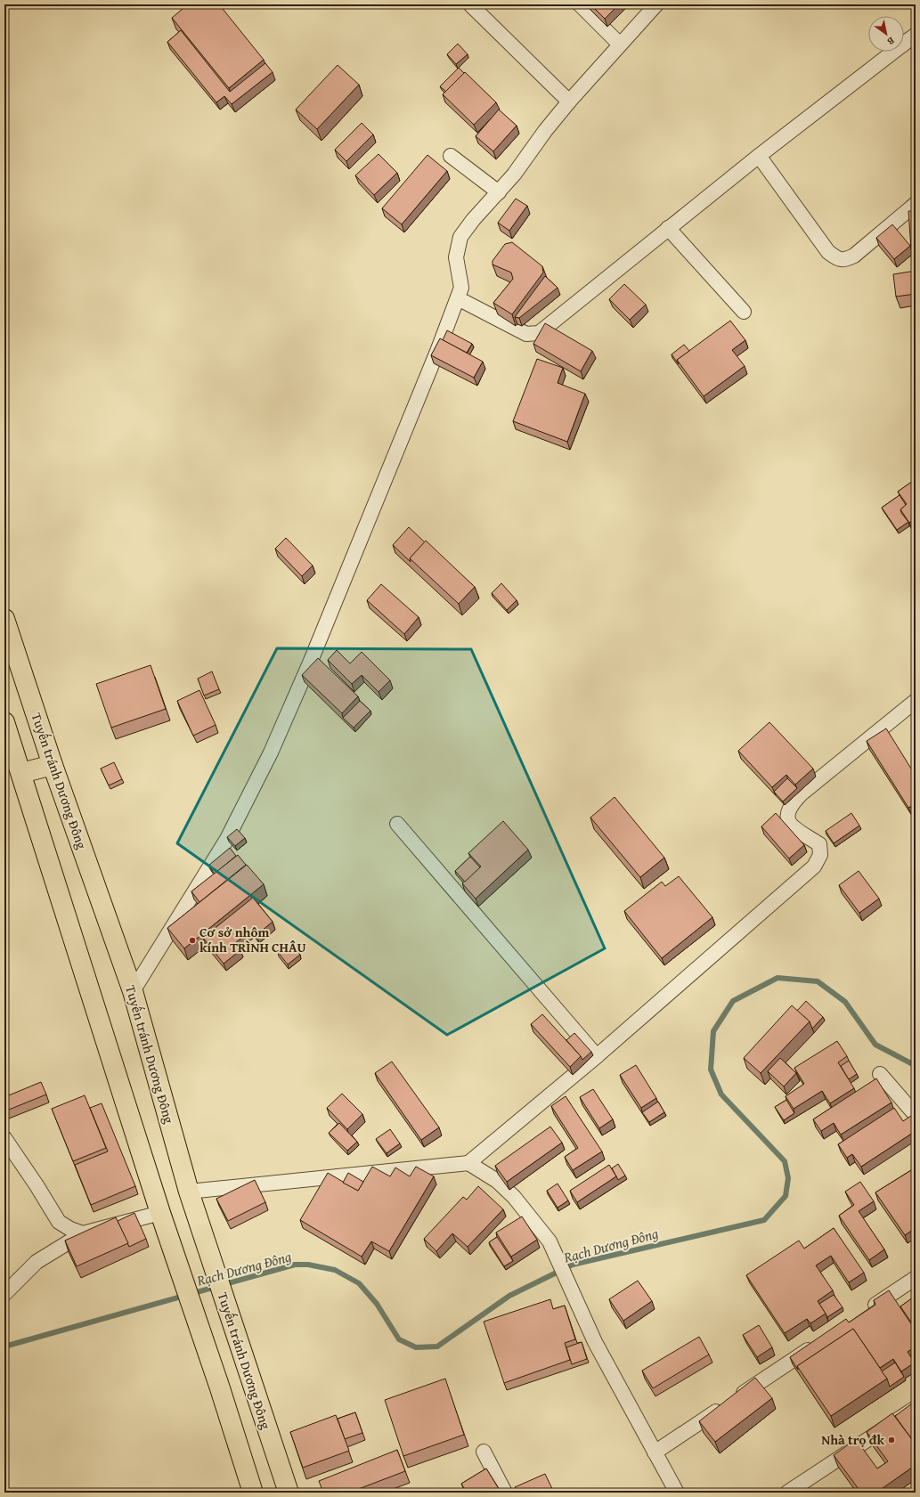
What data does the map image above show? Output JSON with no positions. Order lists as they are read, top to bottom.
{
  "streets": {
    "main road": ["Tuyến tránh Dương Đông"]
  },
  "water": ["Rạch Dương Đông"],
  "places": ["Cơ sở nhôm kính TRÌNH CHÂU", "Nhà trọ đk"],
  "north": "bottom right"
}
